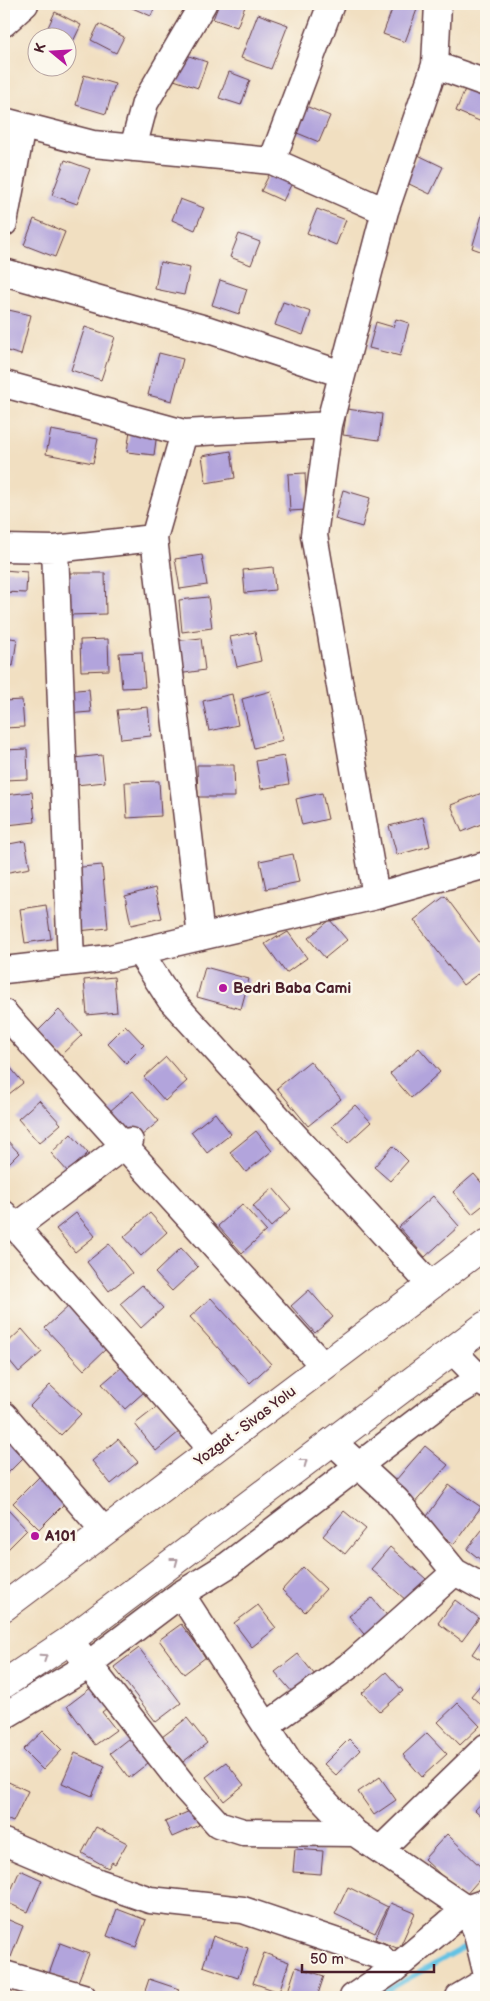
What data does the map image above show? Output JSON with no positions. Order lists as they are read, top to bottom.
{
  "streets": {
    "highway": ["Yozgat - Sivas Yolu"]
  },
  "places": ["Bedri Baba Cami", "A101"],
  "scale_bar": "50 m",
  "north": "left"
}
